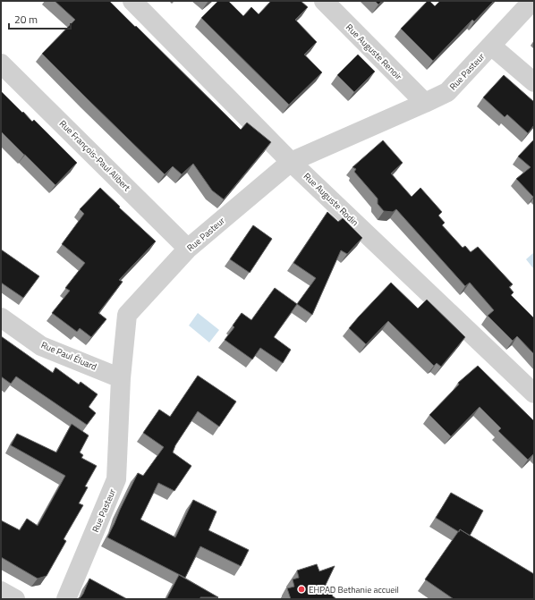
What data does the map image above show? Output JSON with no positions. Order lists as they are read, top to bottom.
{
  "streets": {
    "street": [
      "Rue Auguste Renoir",
      "Rue Pasteur",
      "Rue François-Paul Alibert",
      "Rue Auguste Rodin",
      "Rue Paul Éluard"
    ]
  },
  "crossings": [
    ["Rue Auguste Renoir", "Rue Pasteur"],
    ["Rue Pasteur", "Rue François-Paul Alibert"],
    ["Rue Pasteur", "Rue Auguste Rodin"],
    ["Rue Pasteur", "Rue Paul Éluard"]
  ],
  "places": ["EHPAD Bethanie accueil"],
  "scale_bar": "20 m"
}
